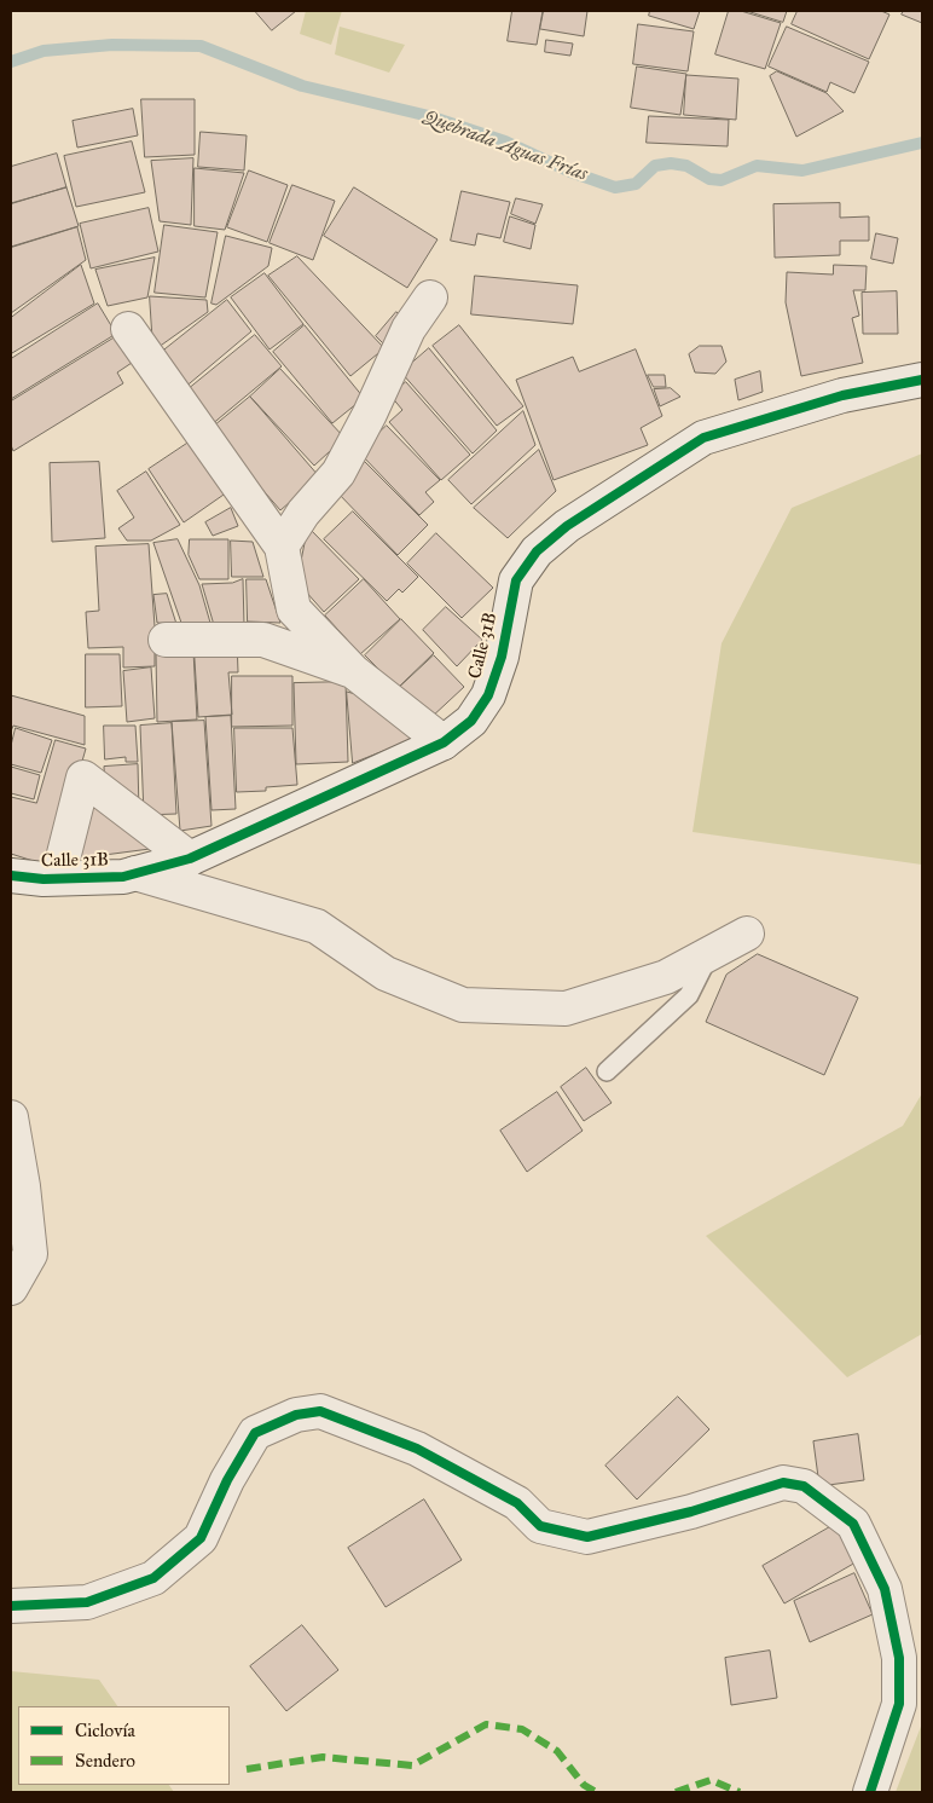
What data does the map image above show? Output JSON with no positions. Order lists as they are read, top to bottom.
{
  "streets": {
    "street": ["Calle 31B"]
  },
  "water": ["Quebrada Aguas Frías"],
  "legend": ["Ciclovía", "Sendero"]
}
